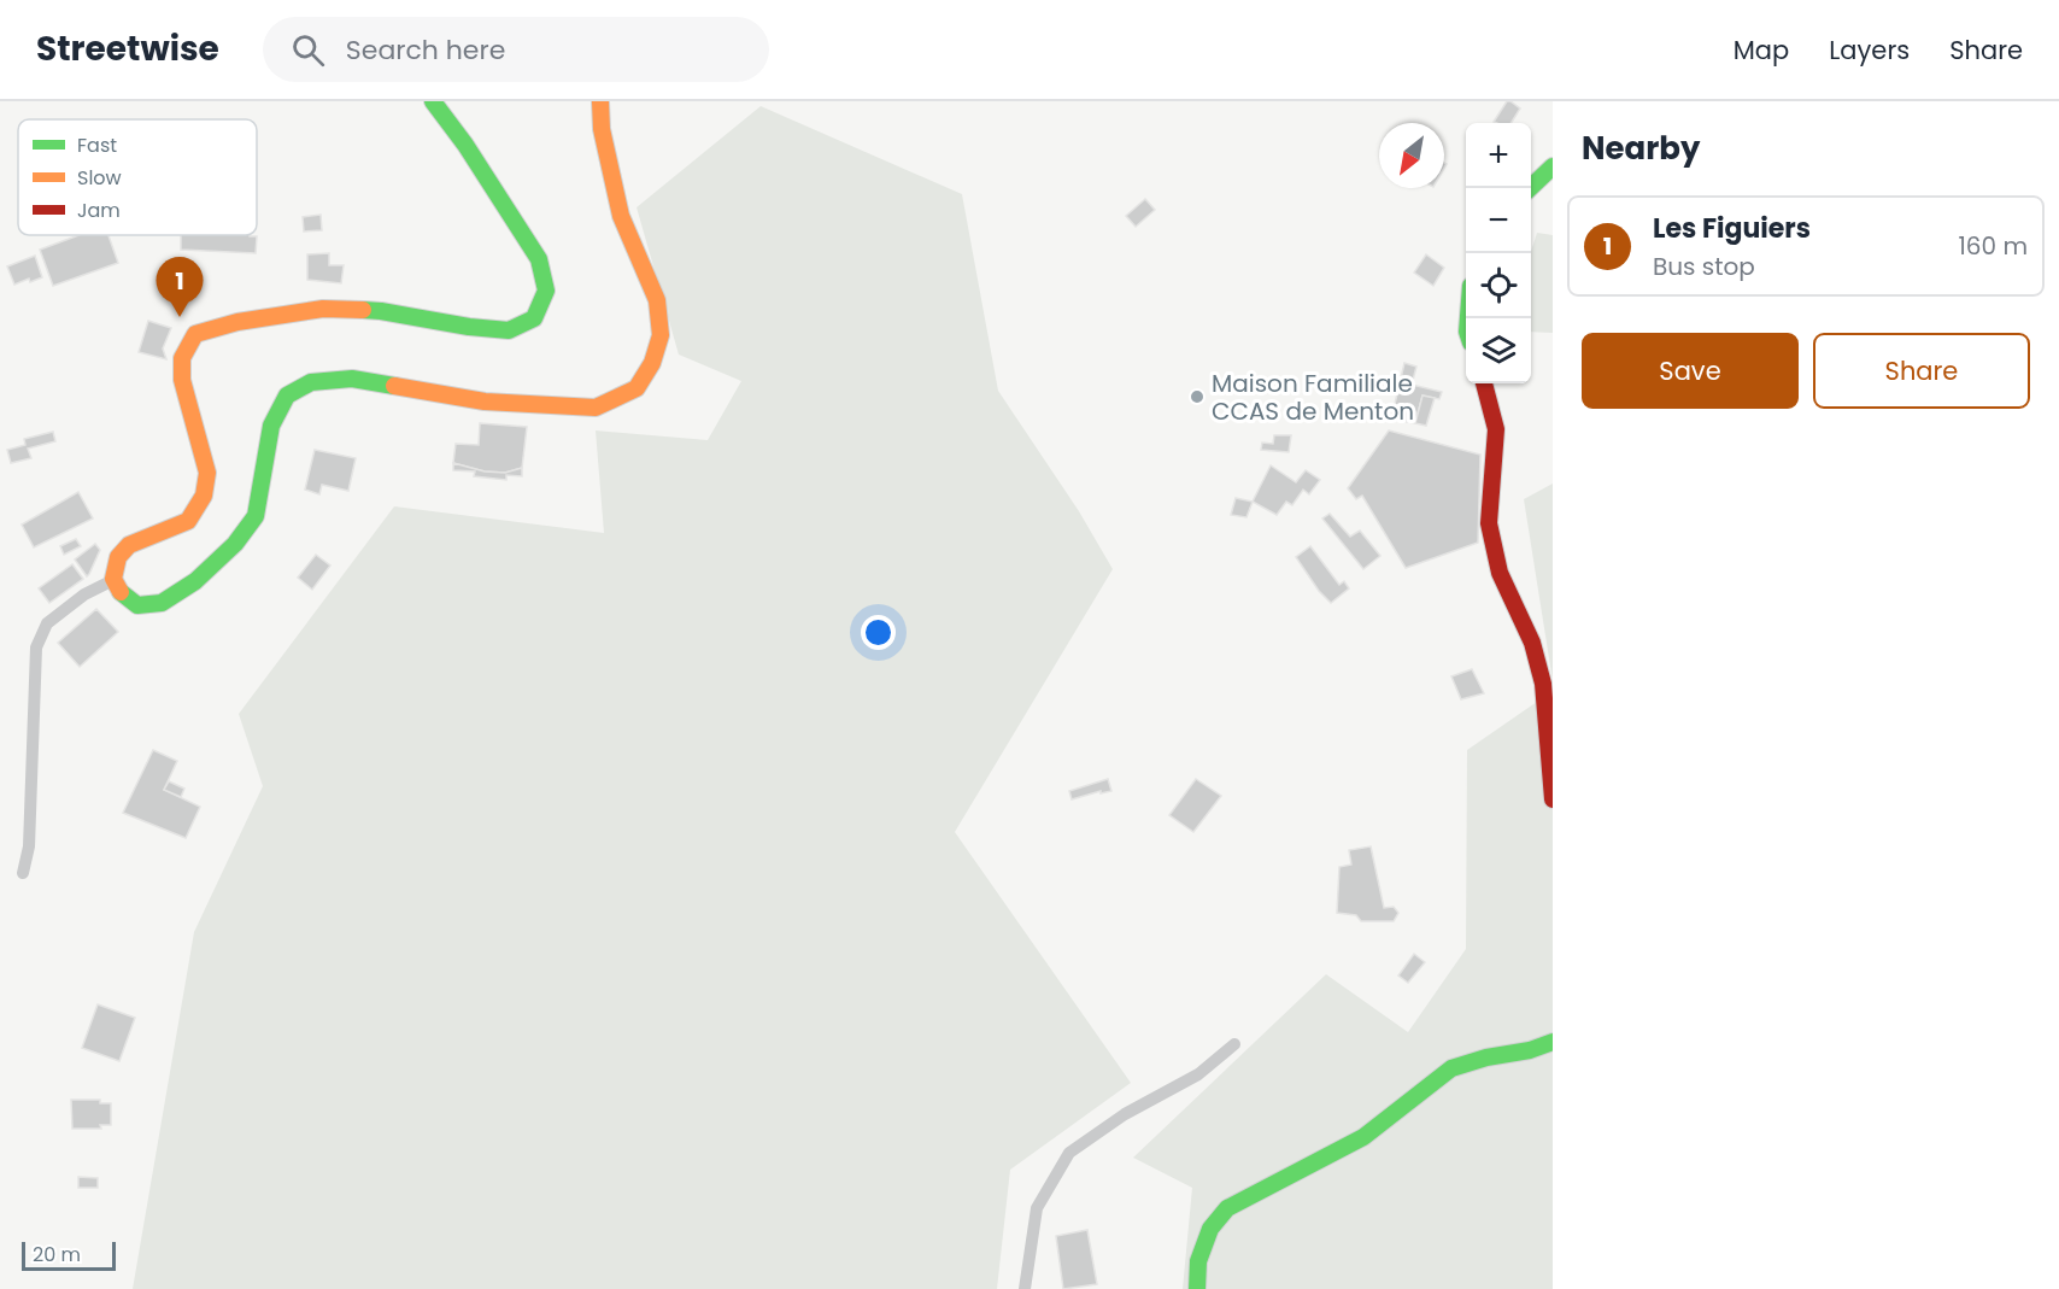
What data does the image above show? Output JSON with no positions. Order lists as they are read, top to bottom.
{
  "places": ["Maison Familiale CCAS de Menton"],
  "legend": ["Fast", "Slow", "Jam"],
  "scale_bar": "20 m",
  "north": "bottom left",
  "page": {
    "header": "Streetwise",
    "search": "Search here",
    "nav": ["Map", "Layers", "Share"],
    "heading": "Nearby",
    "map_buttons": ["+", "−"],
    "list": [
      {
        "mark": "1",
        "name": "Les Figuiers",
        "note": "Bus stop",
        "value": "160 m"
      }
    ],
    "pins": "1",
    "buttons": ["Save", "Share"],
    "scale": "20 m"
  }
}
